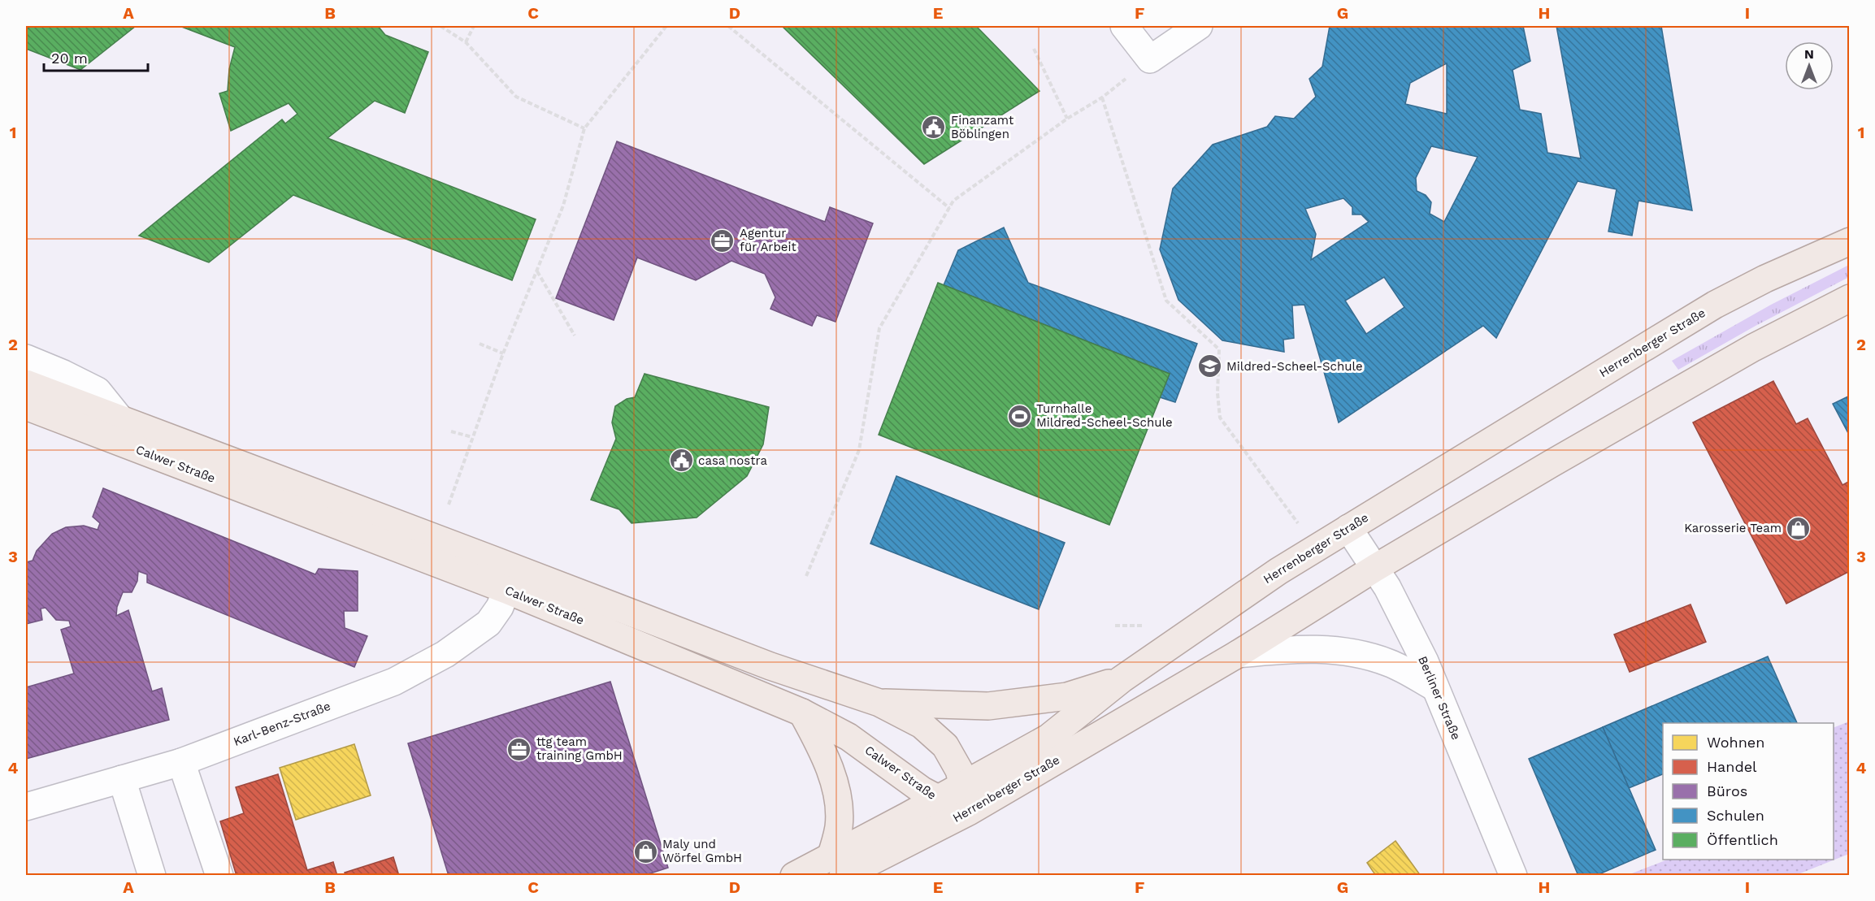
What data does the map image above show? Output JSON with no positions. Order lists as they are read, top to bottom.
{
  "streets": {
    "main road": ["Herrenberger Straße", "Calwer Straße"],
    "street": ["Berliner Straße", "Karl-Benz-Straße"]
  },
  "crossings": [
    ["Herrenberger Straße", "Calwer Straße"],
    ["Herrenberger Straße", "Berliner Straße"],
    ["Calwer Straße", "Karl-Benz-Straße"]
  ],
  "places": {
    "public building": ["Finanzamt Böblingen", "casa nostra"],
    "office": ["Agentur für Arbeit", "ttg team training GmbH"],
    "school or university": ["Mildred-Scheel-Schule"],
    "sports": ["Turnhalle Mildred-Scheel-Schule"],
    "shop": ["Karosserie Team", "Maly und Wörfel GmbH"]
  },
  "legend": [
    "Wohnen",
    "Handel",
    "Büros",
    "Schulen",
    "Öffentlich"
  ],
  "scale_bar": "20 m",
  "north": "top",
  "grid": {
    "columns": [
      "A",
      "B",
      "C",
      "D",
      "E",
      "F",
      "G",
      "H",
      "I"
    ],
    "rows": [
      "1",
      "2",
      "3",
      "4"
    ]
  }
}
